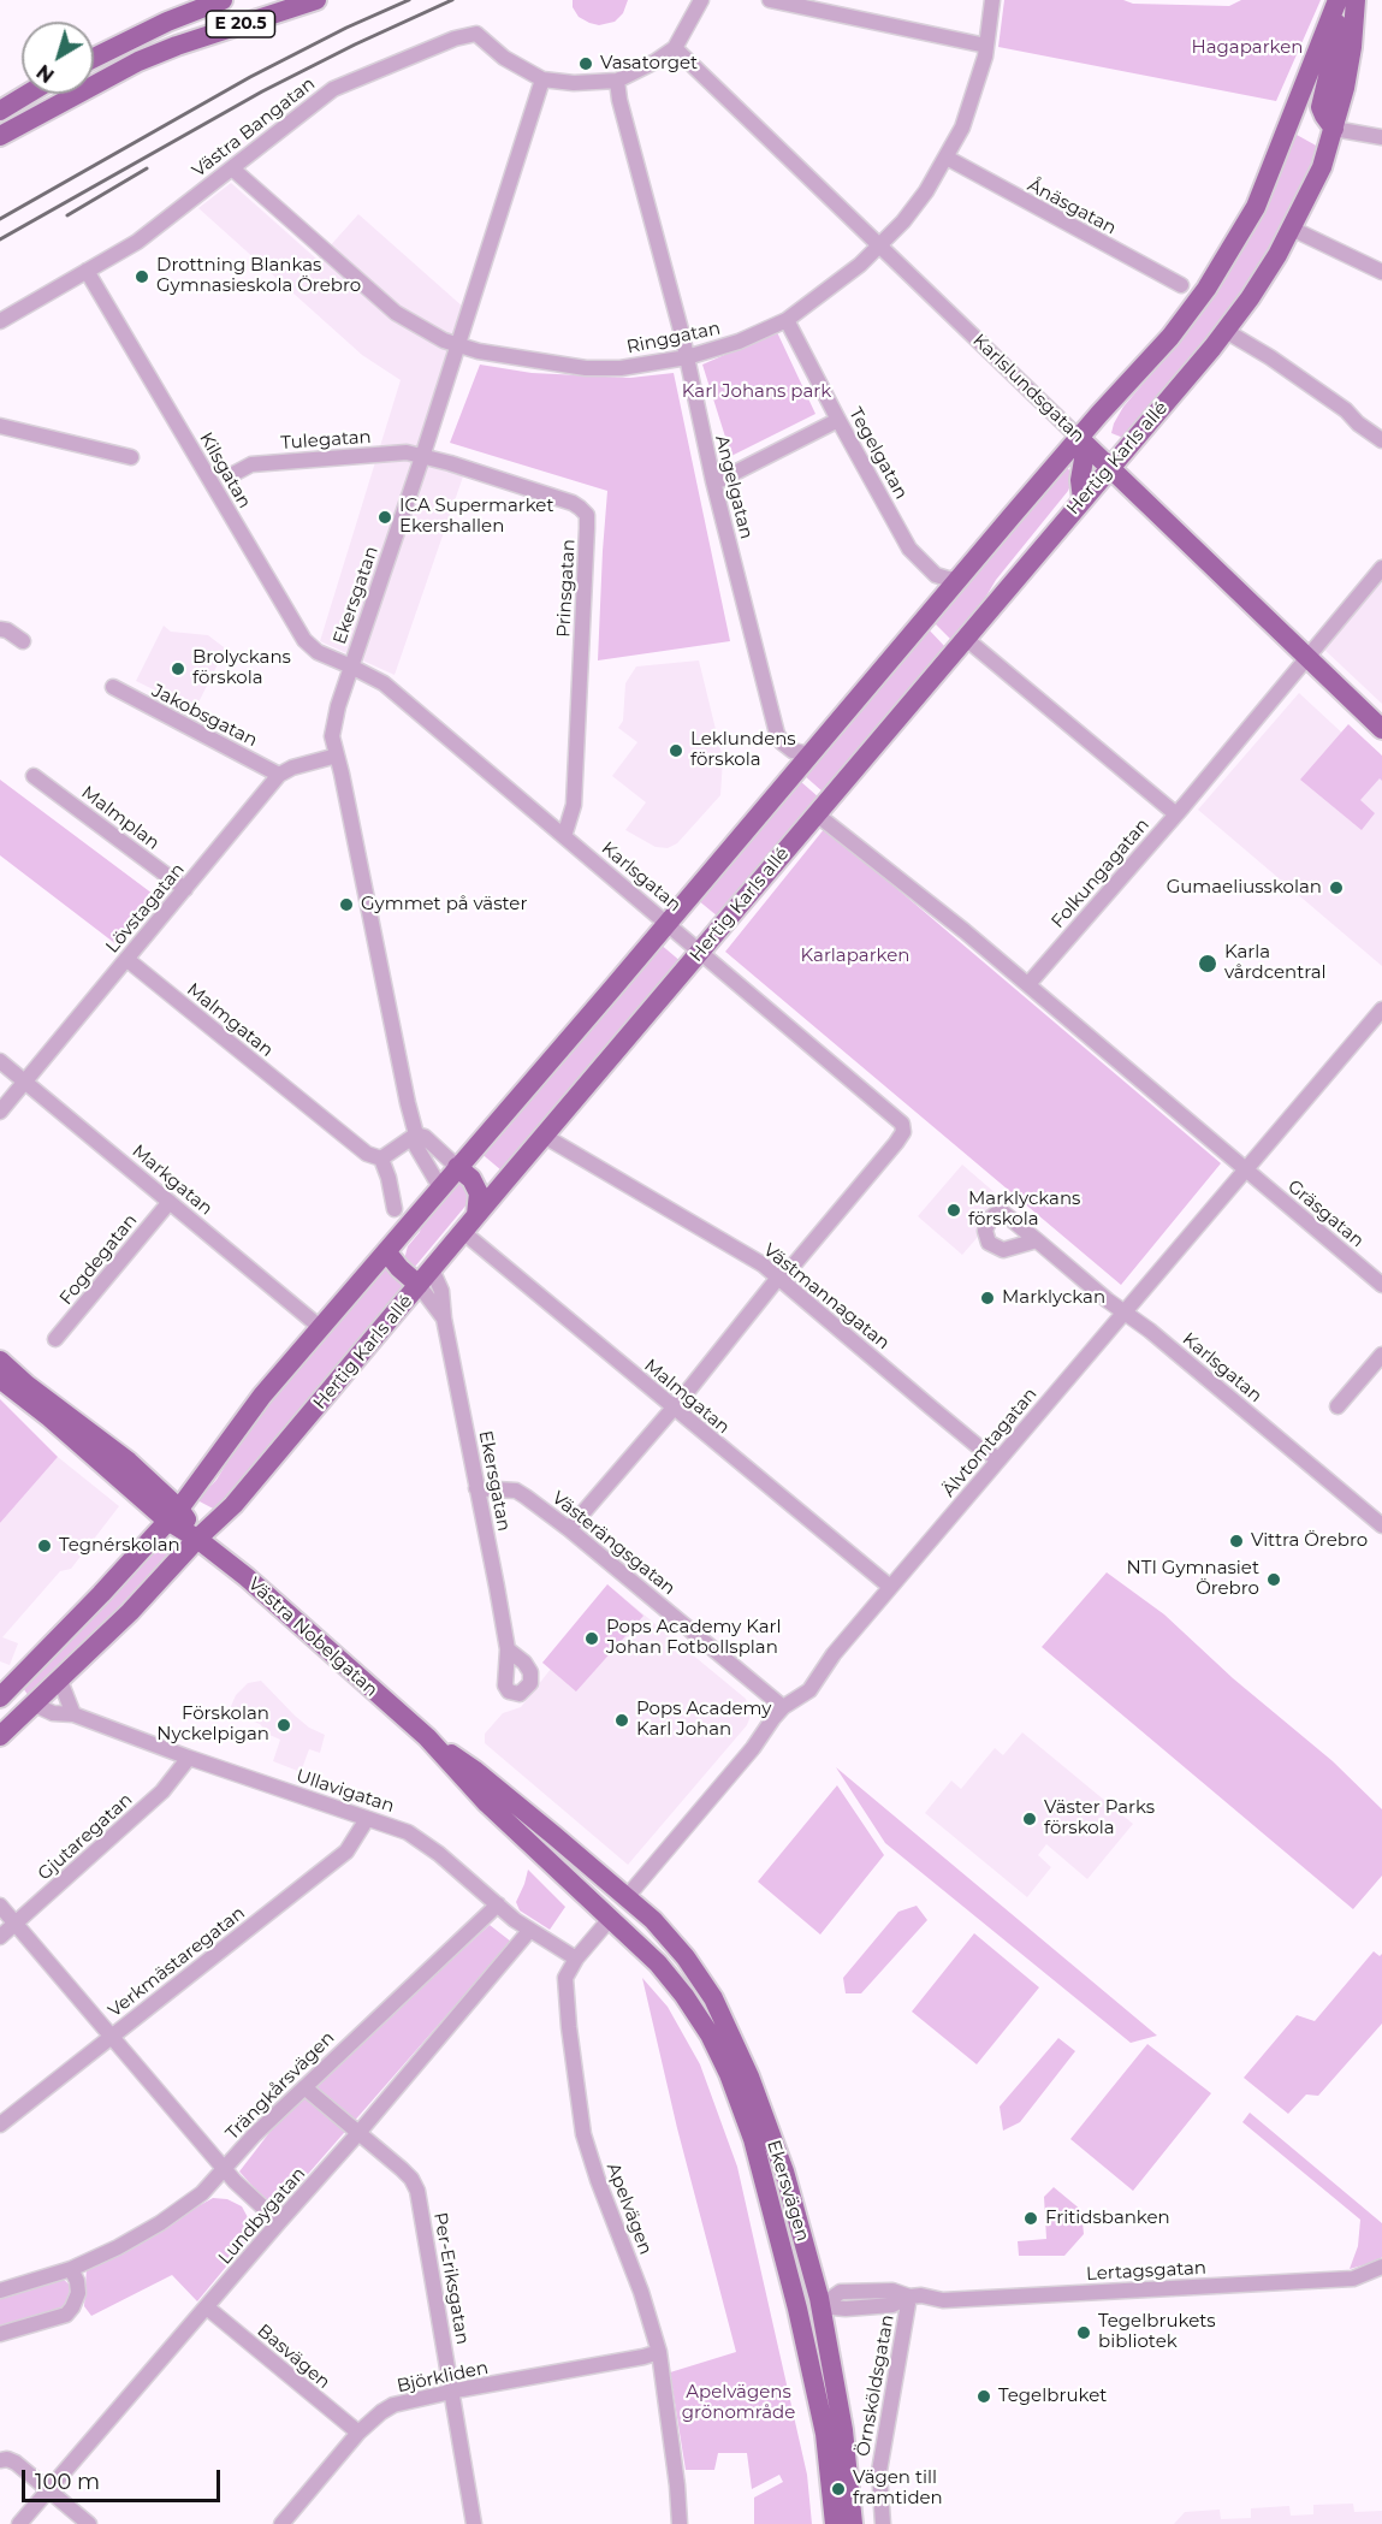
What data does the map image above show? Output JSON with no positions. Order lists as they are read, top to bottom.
{
  "streets": {
    "main road": [
      "E 20.5",
      "Karlslundsgatan",
      "Hertig Karls allé",
      "Västra Nobelgatan",
      "Ekersvägen"
    ],
    "street": [
      "Västra Bangatan",
      "Ånäsgatan",
      "Ringgatan",
      "Tulegatan",
      "Tegelgatan",
      "Kilsgatan",
      "Angelgatan",
      "Prinsgatan",
      "Ekersgatan",
      "Jakobsgatan",
      "Malmplan",
      "Folkungagatan",
      "Karlsgatan",
      "Lövstagatan",
      "Malmgatan",
      "Markgatan",
      "Gräsgatan",
      "Fogdegatan",
      "Västmannagatan",
      "Älvtomtagatan",
      "Västerängsgatan",
      "Ullavigatan",
      "Gjutaregatan",
      "Verkmästaregatan",
      "Trängkårsvägen",
      "Apelvägen",
      "Lundbygatan",
      "Lertagsgatan",
      "Per-Eriksgatan",
      "Basvägen",
      "Björkliden",
      "Örnsköldsgatan"
    ]
  },
  "crossings": [
    ["Västra Bangatan", "Ringgatan"],
    ["Västra Bangatan", "Kilsgatan"],
    ["Västra Bangatan", "Ekersgatan"],
    ["Ånäsgatan", "Ringgatan"],
    ["Ringgatan", "Karlslundsgatan"],
    ["Ringgatan", "Tegelgatan"],
    ["Ringgatan", "Angelgatan"],
    ["Ringgatan", "Ekersgatan"],
    ["Karlslundsgatan", "Hertig Karls allé"],
    ["Karlslundsgatan", "Folkungagatan"],
    ["Tulegatan", "Prinsgatan"],
    ["Tulegatan", "Ekersgatan"],
    ["Hertig Karls allé", "Ekersgatan"],
    ["Hertig Karls allé", "Karlsgatan"],
    ["Hertig Karls allé", "Malmgatan"],
    ["Hertig Karls allé", "Västmannagatan"],
    ["Hertig Karls allé", "Västra Nobelgatan"],
    ["Hertig Karls allé", "Ullavigatan"],
    ["Kilsgatan", "Ekersgatan"],
    ["Kilsgatan", "Karlsgatan"],
    ["Prinsgatan", "Ekersgatan"],
    ["Prinsgatan", "Karlsgatan"],
    ["Ekersgatan", "Karlsgatan"],
    ["Ekersgatan", "Lövstagatan"],
    ["Ekersgatan", "Västerängsgatan"],
    ["Jakobsgatan", "Lövstagatan"],
    ["Malmplan", "Lövstagatan"],
    ["Karlsgatan", "Västmannagatan"],
    ["Karlsgatan", "Älvtomtagatan"],
    ["Lövstagatan", "Malmgatan"],
    ["Lövstagatan", "Markgatan"],
    ["Malmgatan", "Älvtomtagatan"],
    ["Markgatan", "Fogdegatan"],
    ["Gräsgatan", "Älvtomtagatan"],
    ["Västmannagatan", "Älvtomtagatan"],
    ["Älvtomtagatan", "Västerängsgatan"],
    ["Älvtomtagatan", "Västra Nobelgatan"],
    ["Älvtomtagatan", "Ekersvägen"],
    ["Västra Nobelgatan", "Ekersvägen"],
    ["Västra Nobelgatan", "Apelvägen"],
    ["Ullavigatan", "Gjutaregatan"],
    ["Ullavigatan", "Verkmästaregatan"],
    ["Ullavigatan", "Trängkårsvägen"],
    ["Ullavigatan", "Apelvägen"],
    ["Ullavigatan", "Lundbygatan"],
    ["Trängkårsvägen", "Per-Eriksgatan"],
    ["Ekersvägen", "Apelvägen"],
    ["Ekersvägen", "Lertagsgatan"],
    ["Apelvägen", "Björkliden"],
    ["Lundbygatan", "Per-Eriksgatan"],
    ["Lundbygatan", "Basvägen"],
    ["Lertagsgatan", "Örnsköldsgatan"],
    ["Per-Eriksgatan", "Björkliden"],
    ["Basvägen", "Björkliden"]
  ],
  "parks": [
    "Hagaparken",
    "Karl Johans park",
    "Karlaparken",
    "Apelvägens grönområde"
  ],
  "places": [
    "Vasatorget",
    "Drottning Blankas Gymnasieskola Örebro",
    "ICA Supermarket Ekershallen",
    "Brolyckans förskola",
    "Leklundens förskola",
    "Gumaeliusskolan",
    "Gymmet på väster",
    "Karla vårdcentral",
    "Marklyckans förskola",
    "Marklyckan",
    "Vittra Örebro",
    "Tegnérskolan",
    "NTI Gymnasiet Örebro",
    "Pops Academy Karl Johan Fotbollsplan",
    "Pops Academy Karl Johan",
    "Förskolan Nyckelpigan",
    "Väster Parks förskola",
    "Fritidsbanken",
    "Tegelbrukets bibliotek",
    "Tegelbruket",
    "Vägen till framtiden"
  ],
  "scale_bar": "100 m",
  "north": "bottom left"
}
